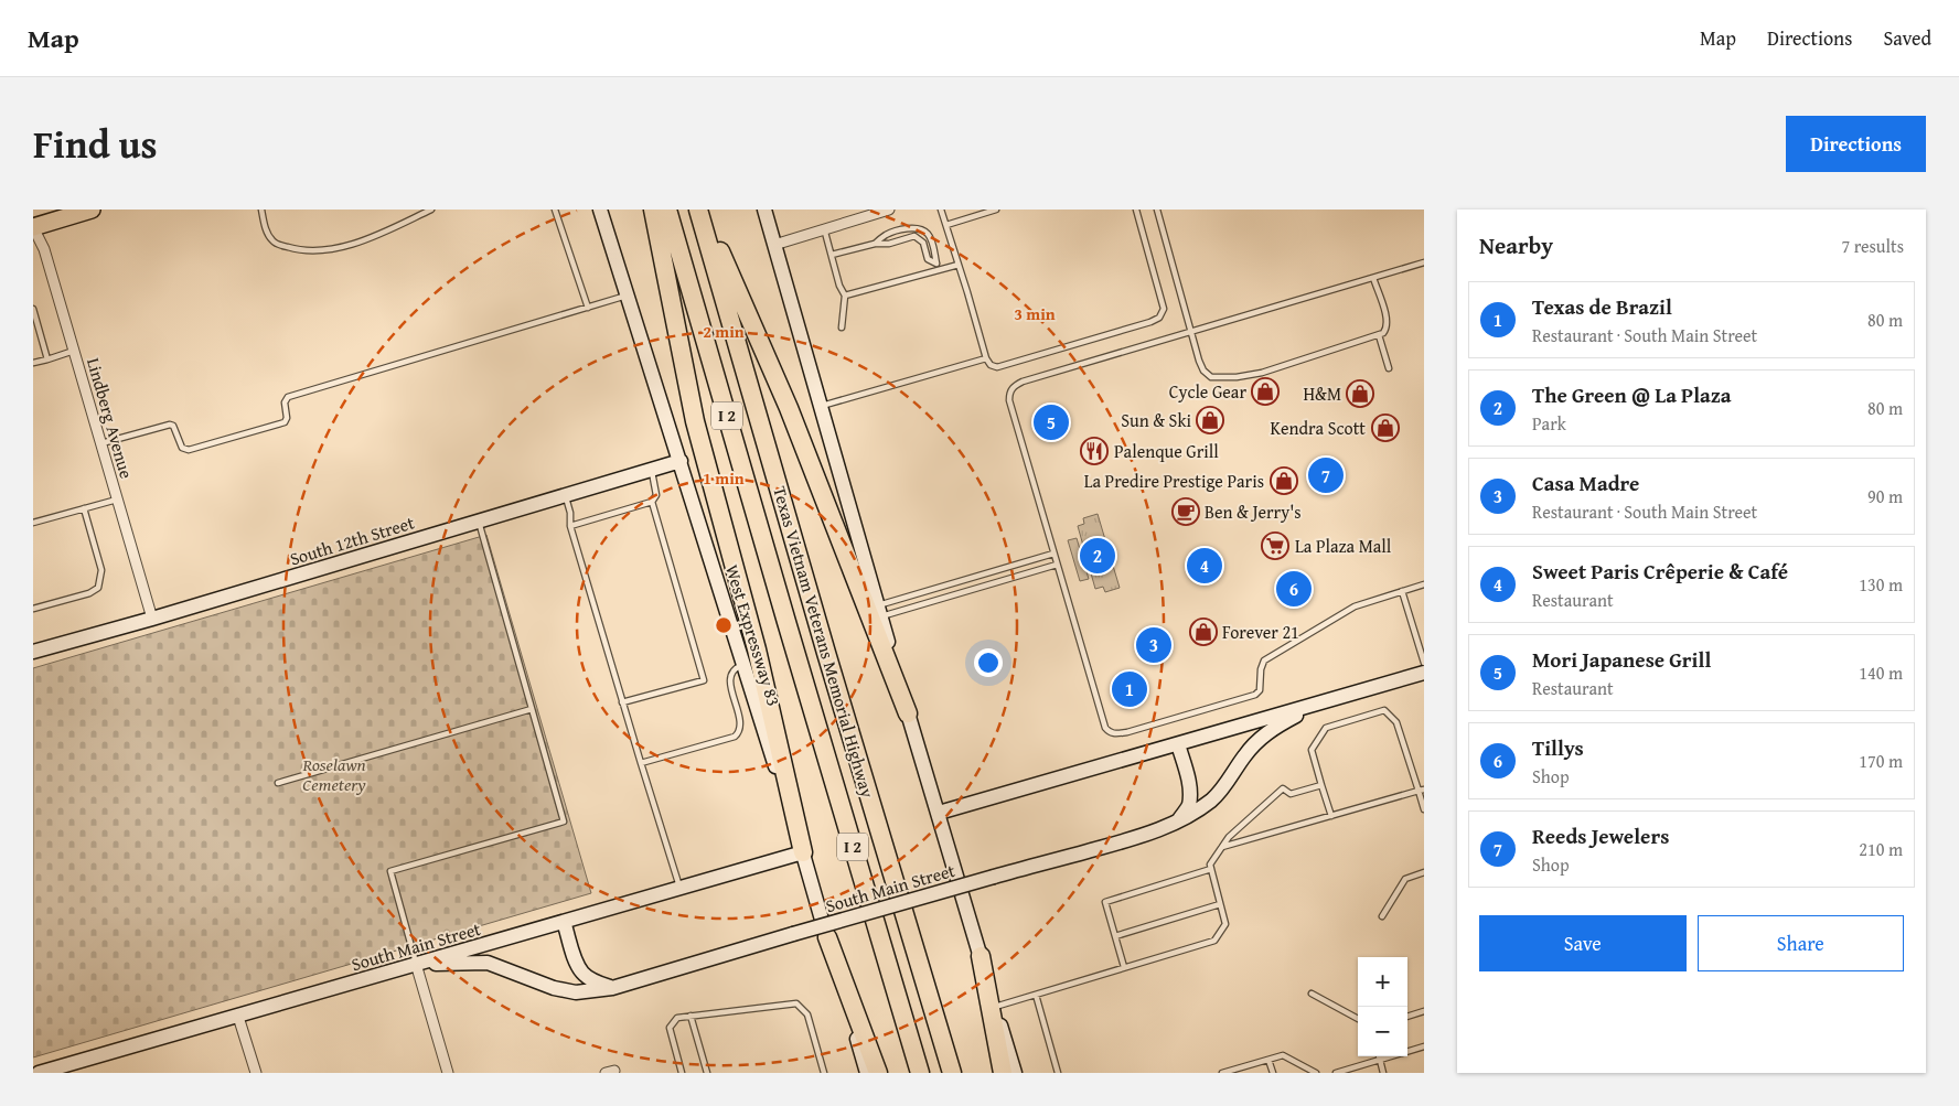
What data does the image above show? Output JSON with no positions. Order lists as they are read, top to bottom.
{
  "streets": {
    "highway": ["I 2", "Texas Vietnam Veterans Memorial Highway"],
    "street": [
      "Lindberg Avenue",
      "South 12th Street",
      "West Expressway 83",
      "South Main Street"
    ]
  },
  "crossings": [
    ["Lindberg Avenue", "South 12th Street"],
    ["South 12th Street", "West Expressway 83"],
    ["West Expressway 83", "South Main Street"]
  ],
  "parks": ["Roselawn Cemetery"],
  "places": {
    "shop": [
      "Cycle Gear",
      "H&M",
      "Sun & Ski",
      "Kendra Scott",
      "La Predire Prestige Paris",
      "Forever 21"
    ],
    "restaurant": ["Palenque Grill"],
    "cafe": ["Ben & Jerry's"],
    "supermarket": ["La Plaza Mall"]
  },
  "page": {
    "header": "Map",
    "nav": ["Map", "Directions", "Saved"],
    "title": "Find us",
    "buttons": [
      "Directions",
      ["Save", "Share"]
    ],
    "heading": ["Nearby", "7 results"],
    "list": [
      {
        "mark": "1",
        "name": "Texas de Brazil",
        "note": "Restaurant · South Main Street",
        "value": "80 m"
      },
      {
        "mark": "2",
        "name": "The Green @ La Plaza",
        "note": "Park",
        "value": "80 m"
      },
      {
        "mark": "3",
        "name": "Casa Madre",
        "note": "Restaurant · South Main Street",
        "value": "90 m"
      },
      {
        "mark": "4",
        "name": "Sweet Paris Crêperie & Café",
        "note": "Restaurant",
        "value": "130 m"
      },
      {
        "mark": "5",
        "name": "Mori Japanese Grill",
        "note": "Restaurant",
        "value": "140 m"
      },
      {
        "mark": "6",
        "name": "Tillys",
        "note": "Shop",
        "value": "170 m"
      },
      {
        "mark": "7",
        "name": "Reeds Jewelers",
        "note": "Shop",
        "value": "210 m"
      }
    ],
    "pins": [
      "5",
      "7",
      "2",
      "4",
      "6",
      "3",
      "1"
    ],
    "map_buttons": ["+", "−"]
  },
  "rings": ["3 min", "2 min", "1 min"]
}
